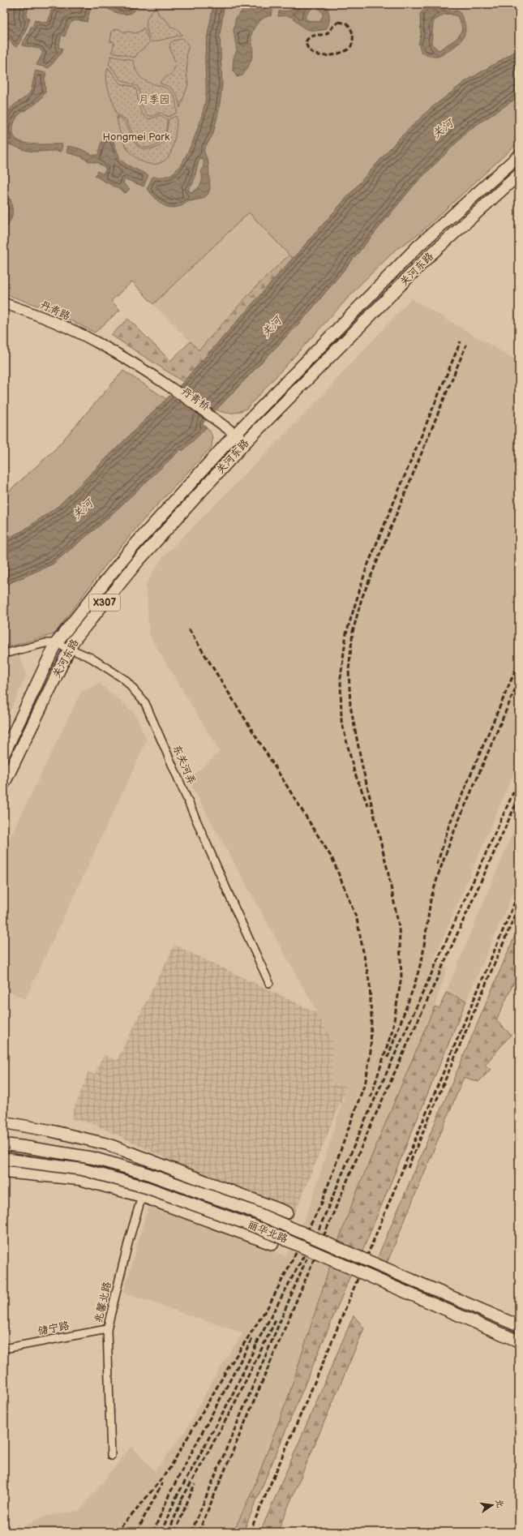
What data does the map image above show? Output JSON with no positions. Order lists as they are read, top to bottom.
{
  "streets": {
    "main road": ["关河东路", "X307", "丽华北路"],
    "street": [
      "丹青路",
      "丹青桥",
      "东关河弄",
      "兆馨北路",
      "储宁路"
    ]
  },
  "crossings": [
    ["关河东路", "丹青桥"],
    ["关河东路", "东关河弄"],
    ["丹青路", "丹青桥"],
    ["兆馨北路", "储宁路"]
  ],
  "water": ["关河"],
  "parks": ["月季园", "Hongmei Park"],
  "north": "right"
}
